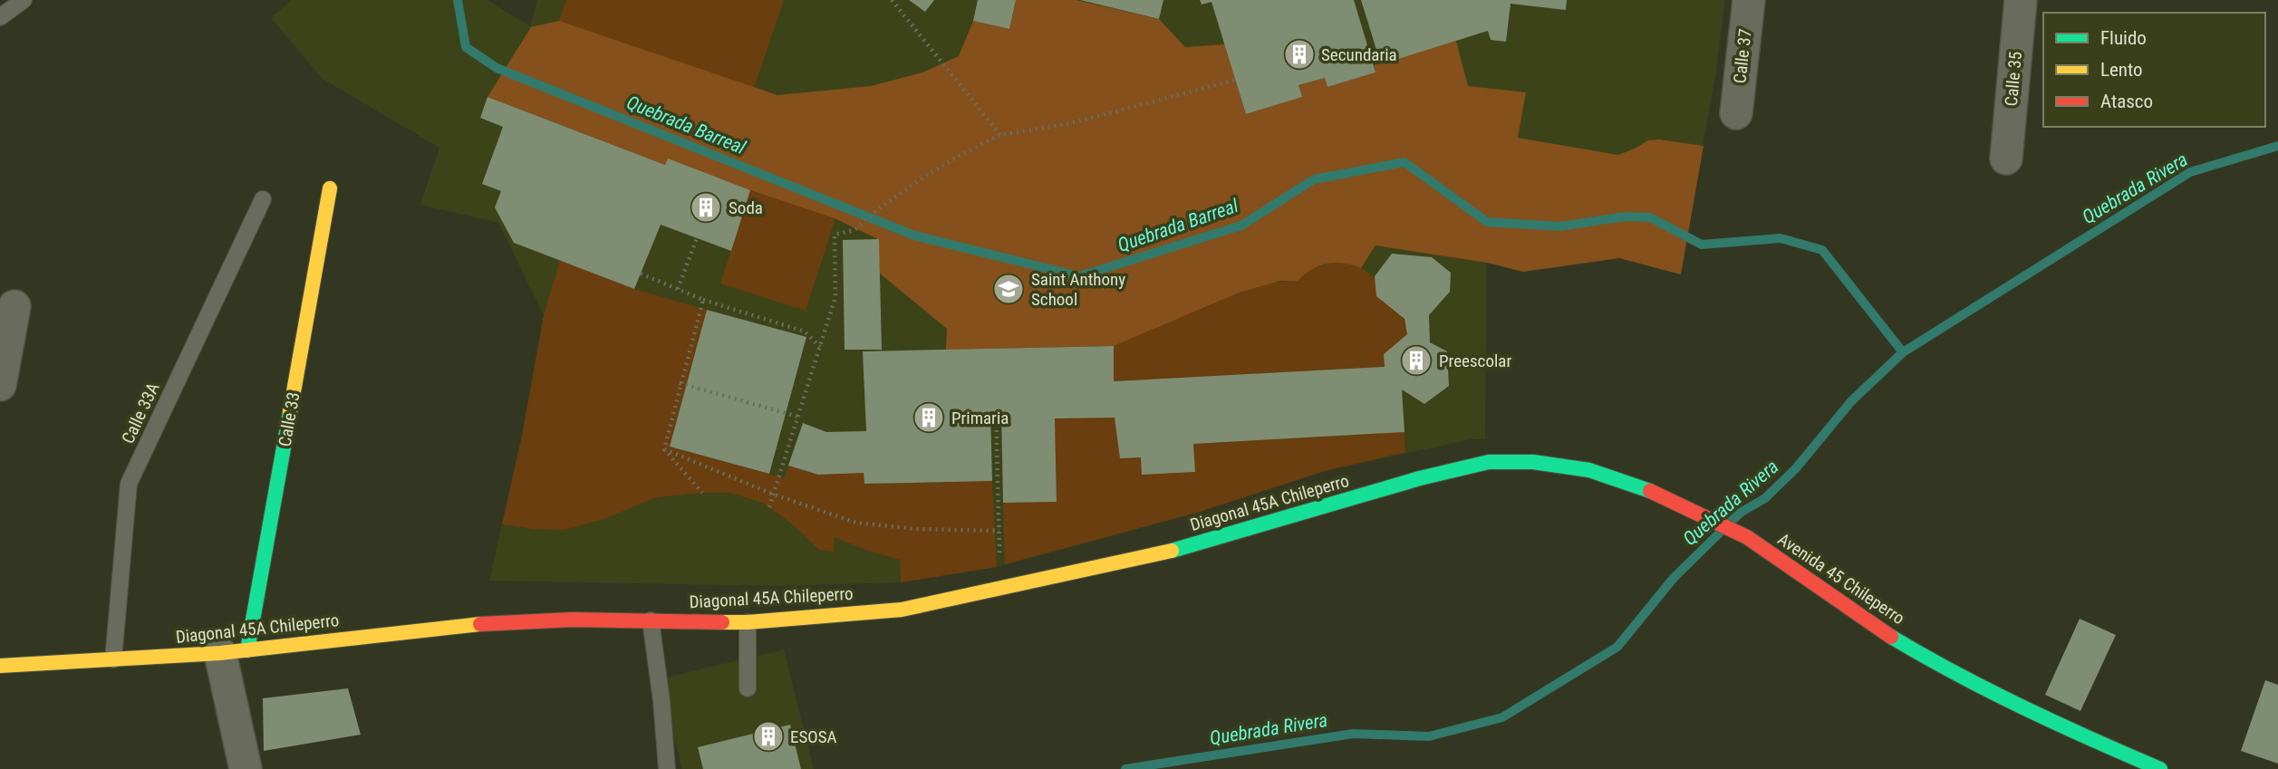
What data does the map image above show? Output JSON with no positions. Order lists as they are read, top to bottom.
{
  "streets": {
    "street": [
      "Calle 37",
      "Calle 35",
      "Calle 33",
      "Diagonal 45A Chileperro",
      "Avenida 45 Chileperro"
    ],
    "lane": ["Calle 33A"]
  },
  "crossings": [
    ["Calle 33A", "Diagonal 45A Chileperro"],
    ["Calle 33", "Diagonal 45A Chileperro"],
    ["Diagonal 45A Chileperro", "Avenida 45 Chileperro"]
  ],
  "water": ["Quebrada Barreal", "Quebrada Rivera"],
  "places": {
    "building": [
      "Secundaria",
      "Soda",
      "Preescolar",
      "Primaria",
      "ESOSA"
    ],
    "school or university": ["Saint Anthony School"]
  },
  "legend": ["Fluido", "Lento", "Atasco"]
}
